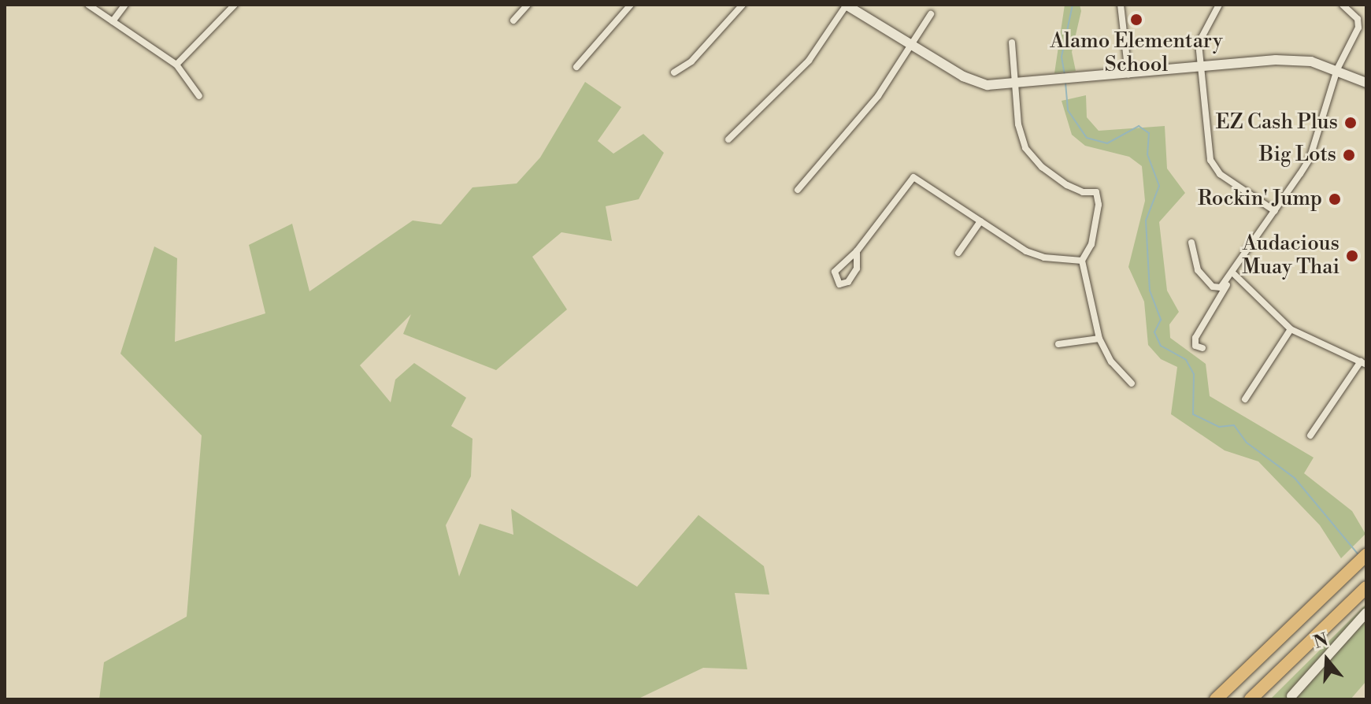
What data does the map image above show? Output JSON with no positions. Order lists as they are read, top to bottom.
{
  "places": [
    "Alamo Elementary School",
    "EZ Cash Plus",
    "Big Lots",
    "Rockin' Jump",
    "Audacious Muay Thai"
  ],
  "north": "top"
}
